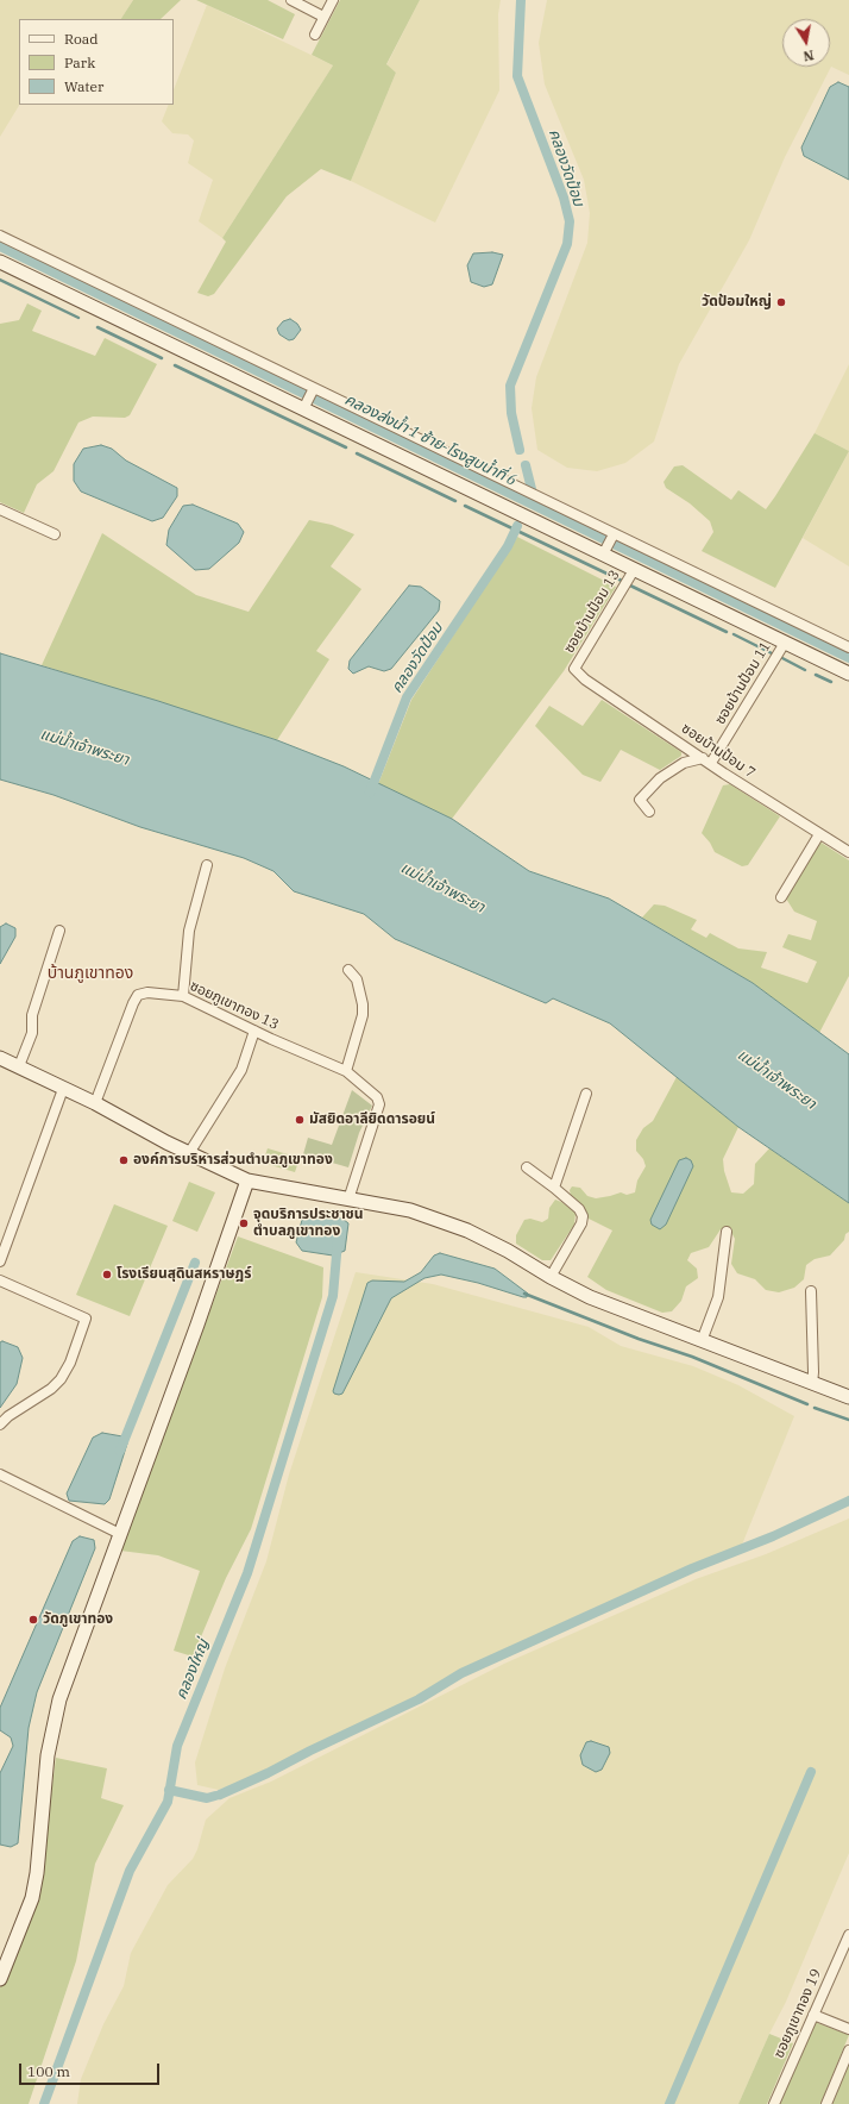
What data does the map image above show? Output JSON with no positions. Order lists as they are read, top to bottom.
{
  "streets": {
    "street": [
      "ซอยบ้านป้อม 13",
      "ซอยบ้านป้อม 11",
      "ซอยบ้านป้อม 7",
      "ซอยภูเขาทอง 13",
      "ซอยภูเขาทอง 19"
    ]
  },
  "crossings": [
    ["ซอยบ้านป้อม 13", "ซอยบ้านป้อม 7"],
    ["ซอยบ้านป้อม 11", "ซอยบ้านป้อม 7"]
  ],
  "districts": ["บ้านภูเขาทอง"],
  "water": [
    "คลองวัดป้อม",
    "คลองส่งน้ำ 1 ซ้าย-โรงสูบน้ำที่ 6",
    "แม่น้ำเจ้าพระยา",
    "คลองใหญ่"
  ],
  "places": [
    "วัดป้อมใหญ่",
    "มัสยิดอาลียิดดารอยน์",
    "องค์การบริหารส่วนตำบลภูเขาทอง",
    "จุดบริการประชาชน ตำบลภูเขาทอง",
    "โรงเรียนสุดินสหราษฎร์",
    "วัดภูเขาทอง"
  ],
  "legend": ["Road", "Park", "Water"],
  "scale_bar": "100 m",
  "north": "bottom"
}
